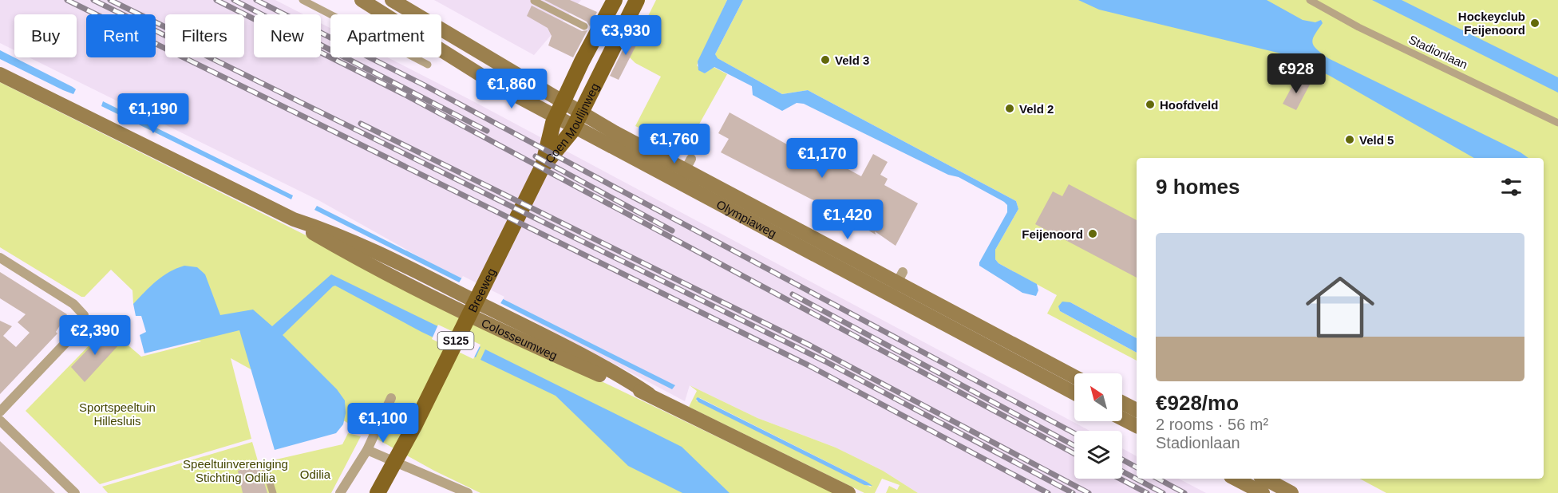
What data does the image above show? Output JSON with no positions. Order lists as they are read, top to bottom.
{
  "streets": {
    "main road": [
      "Coen Moulijnweg",
      "Olympiaweg",
      "Breeweg",
      "Colosseumweg",
      "S125"
    ],
    "street": ["Stadionlaan"]
  },
  "crossings": [
    ["Coen Moulijnweg", "Breeweg"]
  ],
  "parks": ["Sportspeeltuin Hillesluis", "Speeltuinvereniging Stichting Odilia", "Odilia"],
  "places": [
    "Hockeyclub Feijenoord",
    "Veld 3",
    "Hoofdveld",
    "Veld 2",
    "Veld 5",
    "Feijenoord"
  ],
  "north": "top left",
  "page": {
    "chip": [
      "Buy",
      "Rent",
      "Filters",
      "New",
      "Apartment"
    ],
    "price": [
      "€3,930",
      "€928",
      "€1,860",
      "€1,190",
      "€1,760",
      "€1,170",
      "€1,420",
      "€2,390",
      "€1,100"
    ],
    "heading": "9 homes",
    "list": [
      {
        "name": "€928/mo",
        "note": "2 rooms · 56 m² · Stadionlaan"
      }
    ]
  }
}
